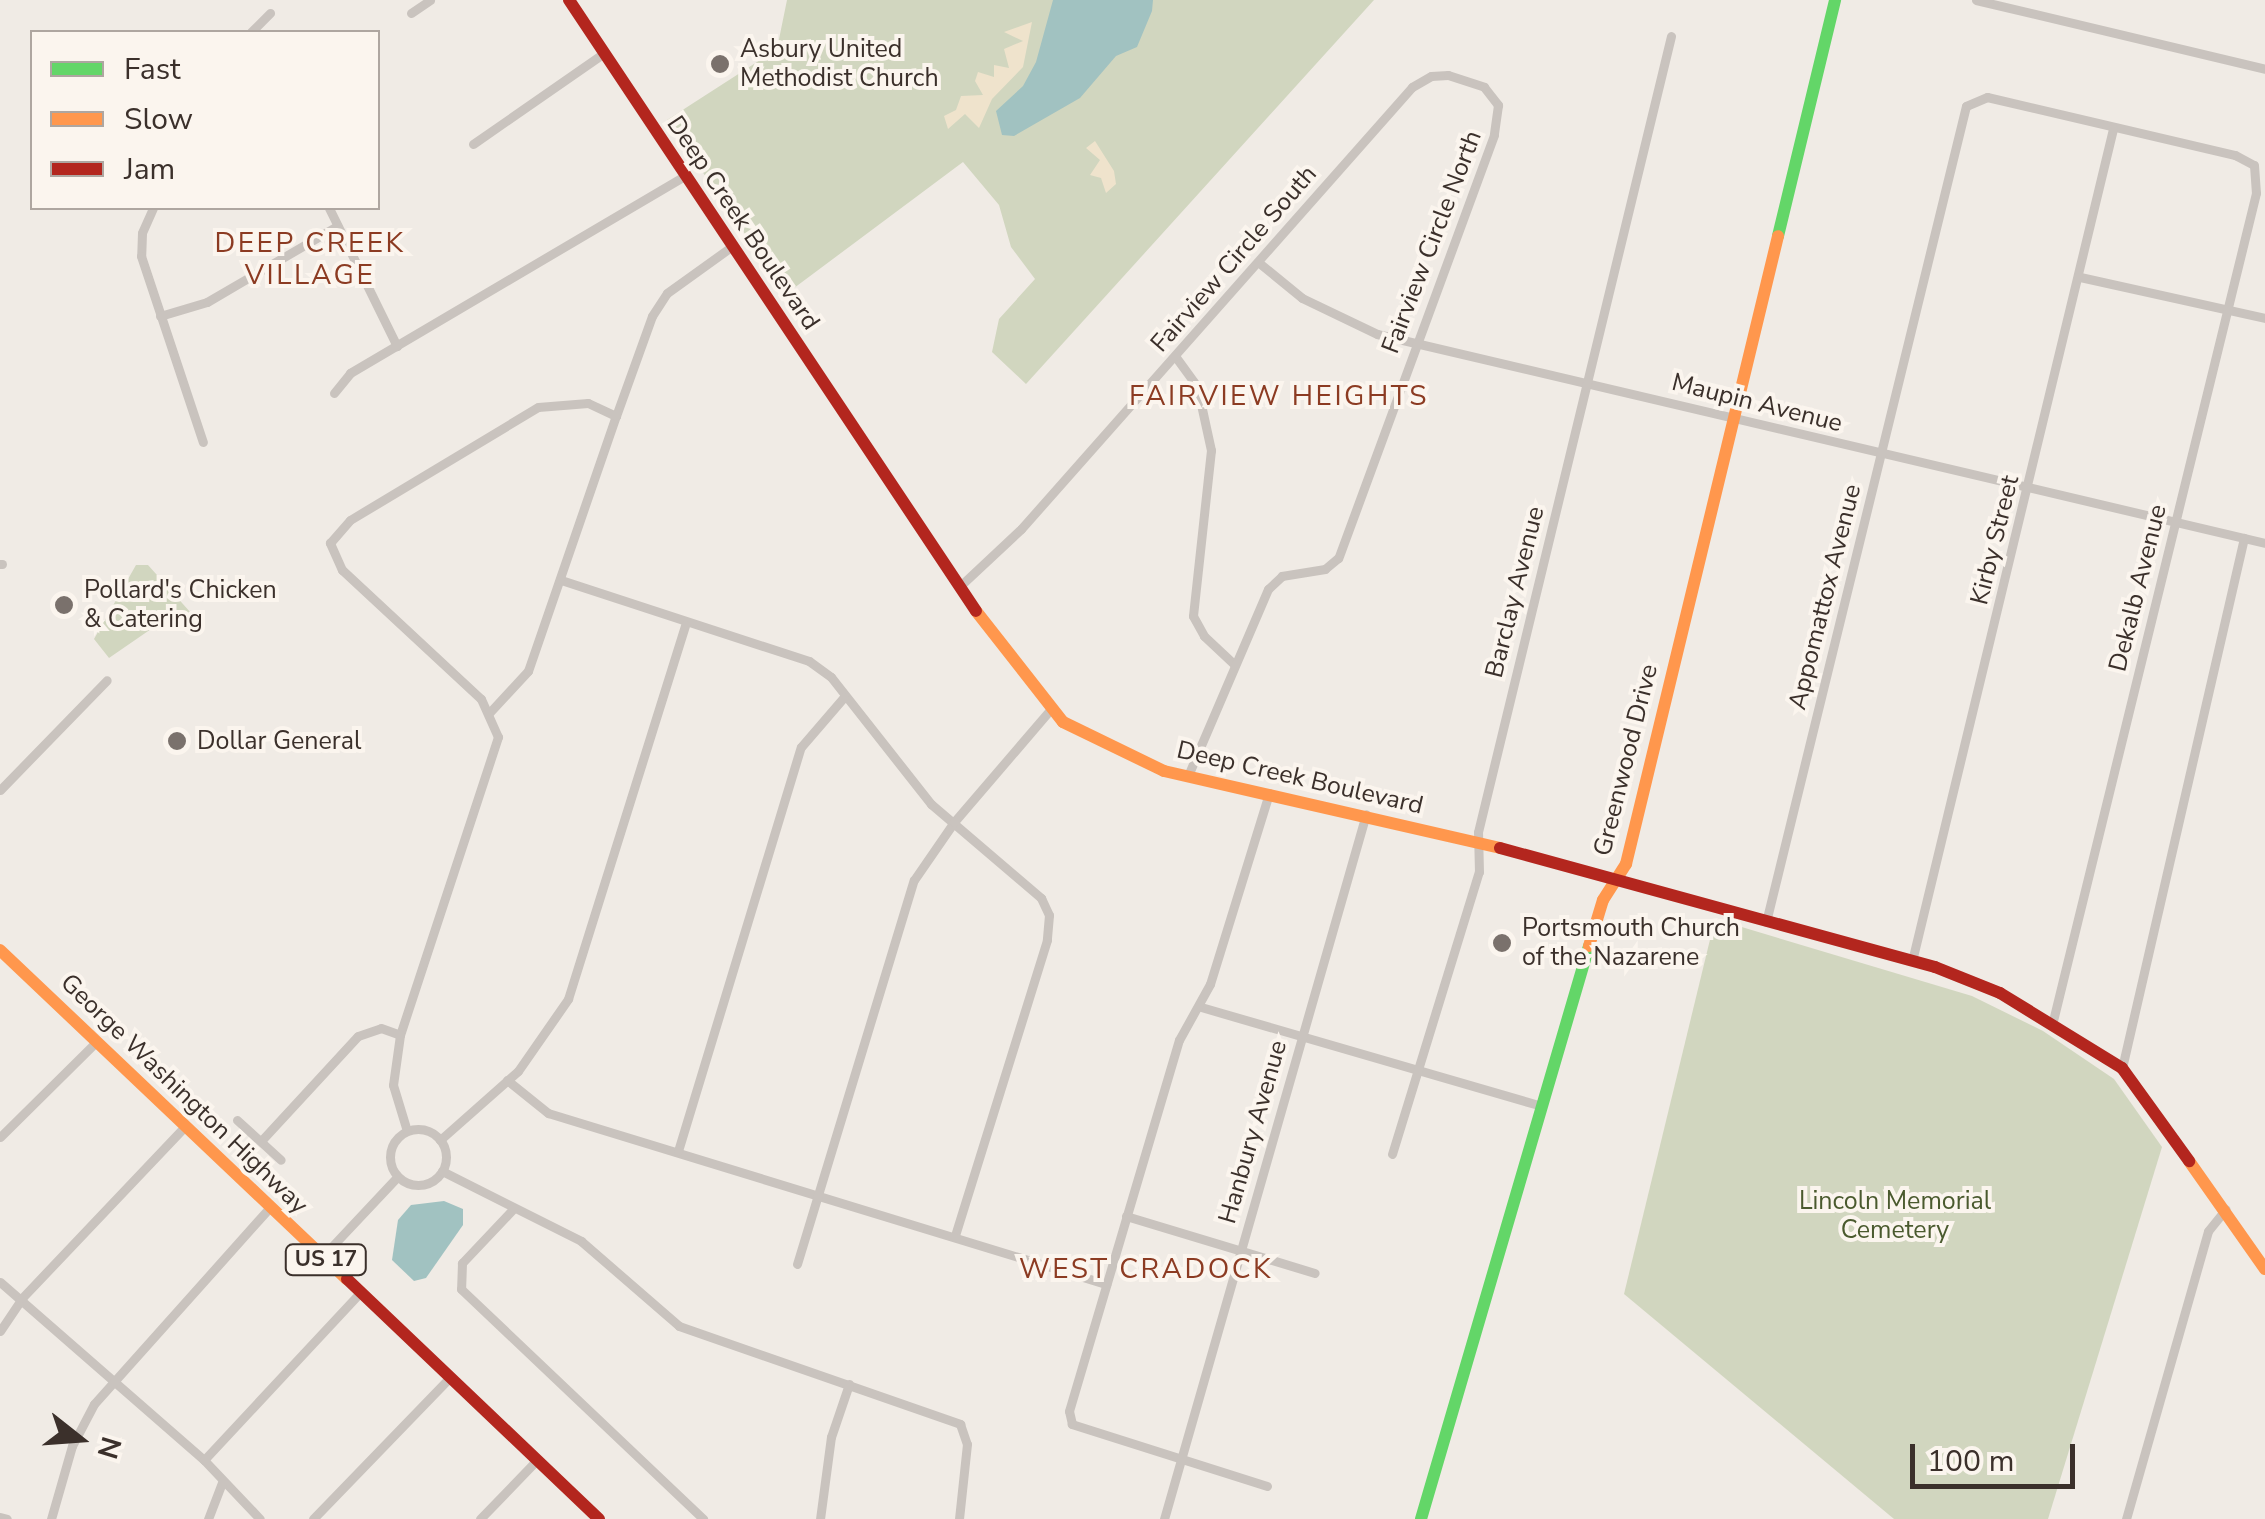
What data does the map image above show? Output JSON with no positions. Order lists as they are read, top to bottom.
{
  "streets": {
    "street": [
      "Deep Creek Boulevard",
      "Fairview Circle North",
      "Fairview Circle South",
      "Maupin Avenue",
      "Kirby Street",
      "Dekalb Avenue",
      "Barclay Avenue",
      "Appomattox Avenue",
      "Greenwood Drive",
      "George Washington Highway",
      "Hanbury Avenue",
      "US 17"
    ]
  },
  "crossings": [
    ["Deep Creek Boulevard", "Fairview Circle North"],
    ["Deep Creek Boulevard", "Fairview Circle South"],
    ["Deep Creek Boulevard", "Kirby Street"],
    ["Deep Creek Boulevard", "Dekalb Avenue"],
    ["Deep Creek Boulevard", "Barclay Avenue"],
    ["Deep Creek Boulevard", "Appomattox Avenue"],
    ["Deep Creek Boulevard", "Greenwood Drive"],
    ["Deep Creek Boulevard", "Hanbury Avenue"],
    ["Fairview Circle North", "Fairview Circle South"],
    ["Fairview Circle North", "Maupin Avenue"],
    ["Fairview Circle South", "Maupin Avenue"],
    ["Maupin Avenue", "Kirby Street"],
    ["Maupin Avenue", "Dekalb Avenue"],
    ["Maupin Avenue", "Barclay Avenue"],
    ["Maupin Avenue", "Appomattox Avenue"],
    ["Maupin Avenue", "Greenwood Drive"],
    ["Kirby Street", "Dekalb Avenue"],
    ["Kirby Street", "Appomattox Avenue"],
    ["Dekalb Avenue", "Appomattox Avenue"]
  ],
  "districts": ["DEEP CREEK VILLAGE", "FAIRVIEW HEIGHTS", "WEST CRADOCK"],
  "parks": ["Lincoln Memorial Cemetery"],
  "places": [
    "Asbury United Methodist Church",
    "Pollard's Chicken & Catering",
    "Dollar General",
    "Portsmouth Church of the Nazarene"
  ],
  "legend": ["Fast", "Slow", "Jam"],
  "scale_bar": "100 m",
  "north": "right"
}
